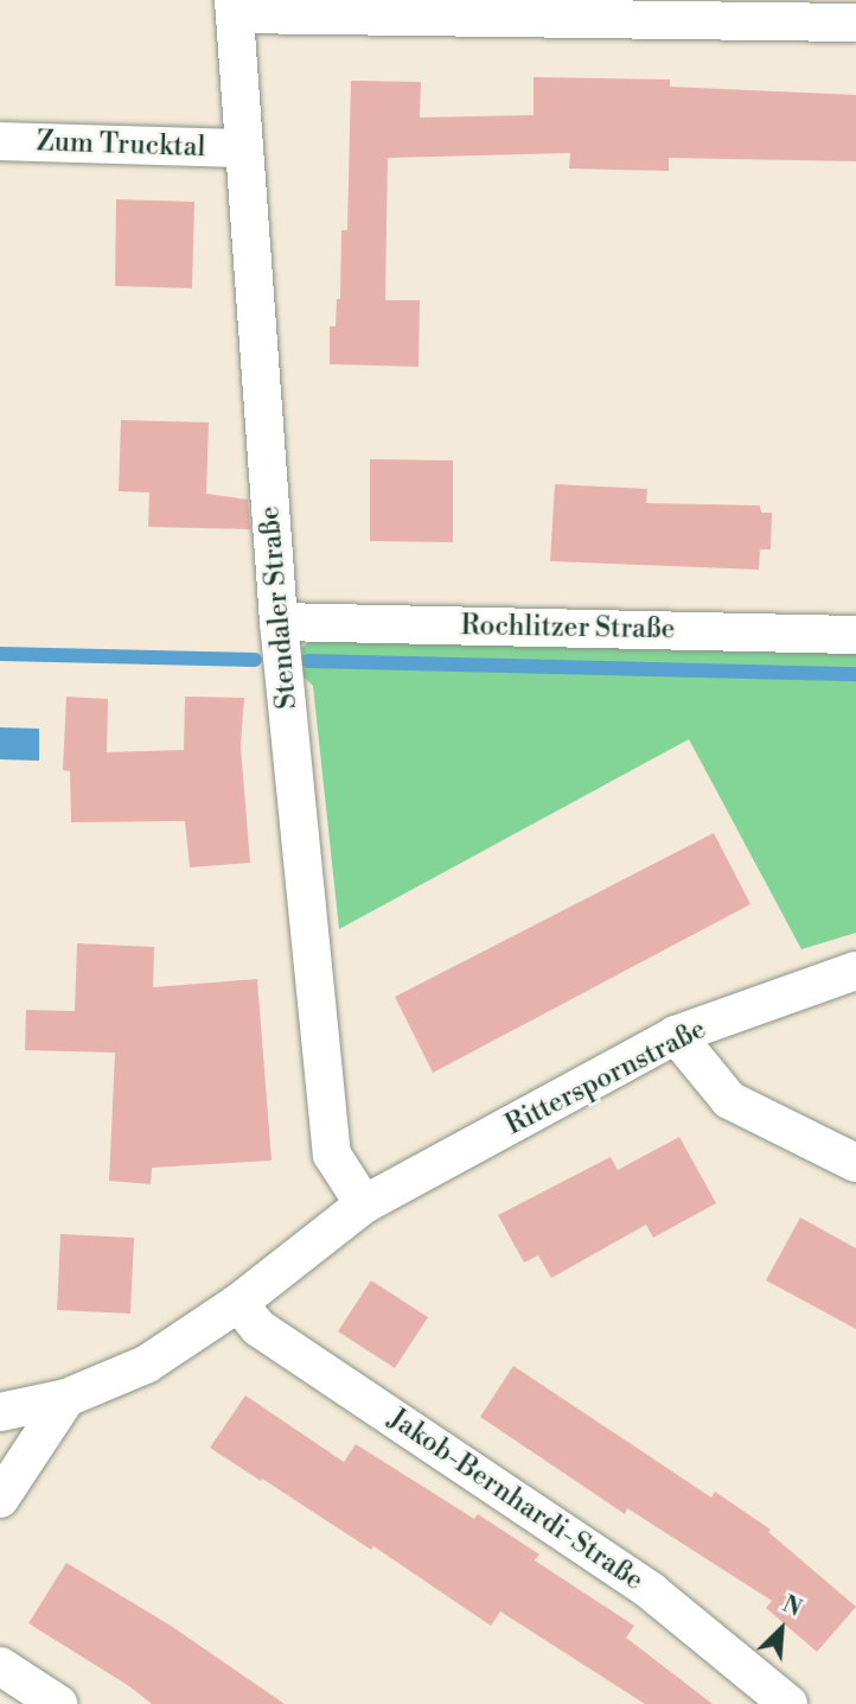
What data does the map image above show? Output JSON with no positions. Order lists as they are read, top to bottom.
{
  "streets": {
    "street": [
      "Zum Trucktal",
      "Stendaler Straße",
      "Rochlitzer Straße",
      "Ritterspornstraße",
      "Jakob-Bernhardi-Straße"
    ]
  },
  "crossings": [
    ["Zum Trucktal", "Stendaler Straße"],
    ["Stendaler Straße", "Rochlitzer Straße"],
    ["Stendaler Straße", "Ritterspornstraße"],
    ["Ritterspornstraße", "Jakob-Bernhardi-Straße"]
  ],
  "north": "top right"
}
